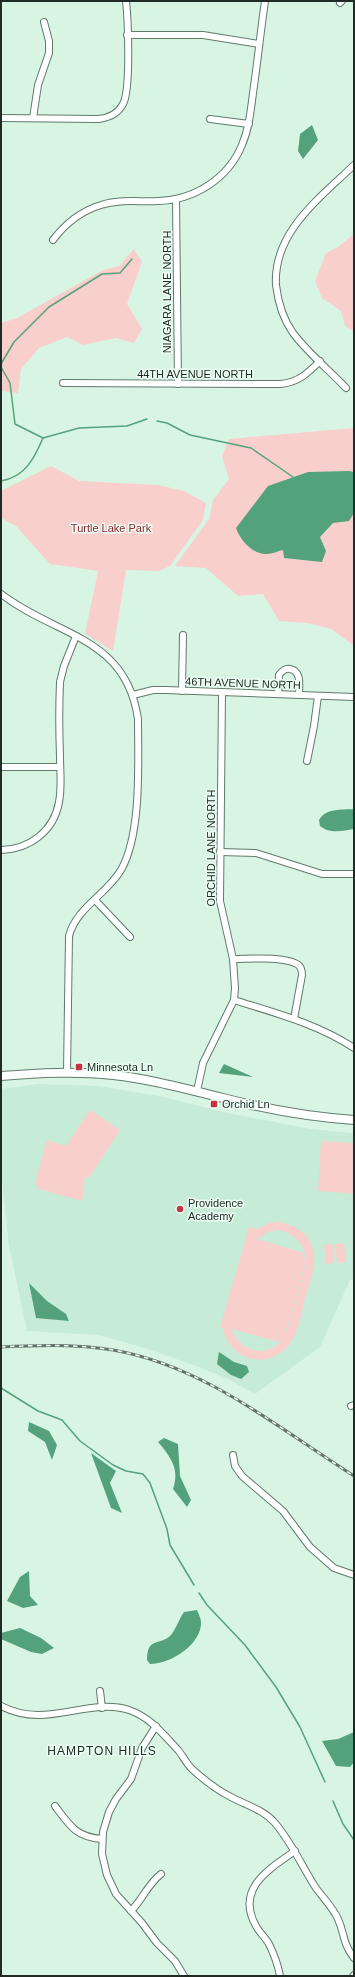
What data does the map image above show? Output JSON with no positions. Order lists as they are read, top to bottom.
{
  "streets": {
    "street": [
      "NIAGARA LANE NORTH",
      "44TH AVENUE NORTH",
      "46TH AVENUE NORTH",
      "ORCHID LANE NORTH"
    ]
  },
  "crossings": [
    ["NIAGARA LANE NORTH", "44TH AVENUE NORTH"],
    ["46TH AVENUE NORTH", "ORCHID LANE NORTH"]
  ],
  "districts": ["HAMPTON HILLS"],
  "parks": ["Turtle Lake Park"],
  "places": {
    "transit": ["Minnesota Ln", "Orchid Ln"],
    "other": ["Providence Academy"]
  }
}
